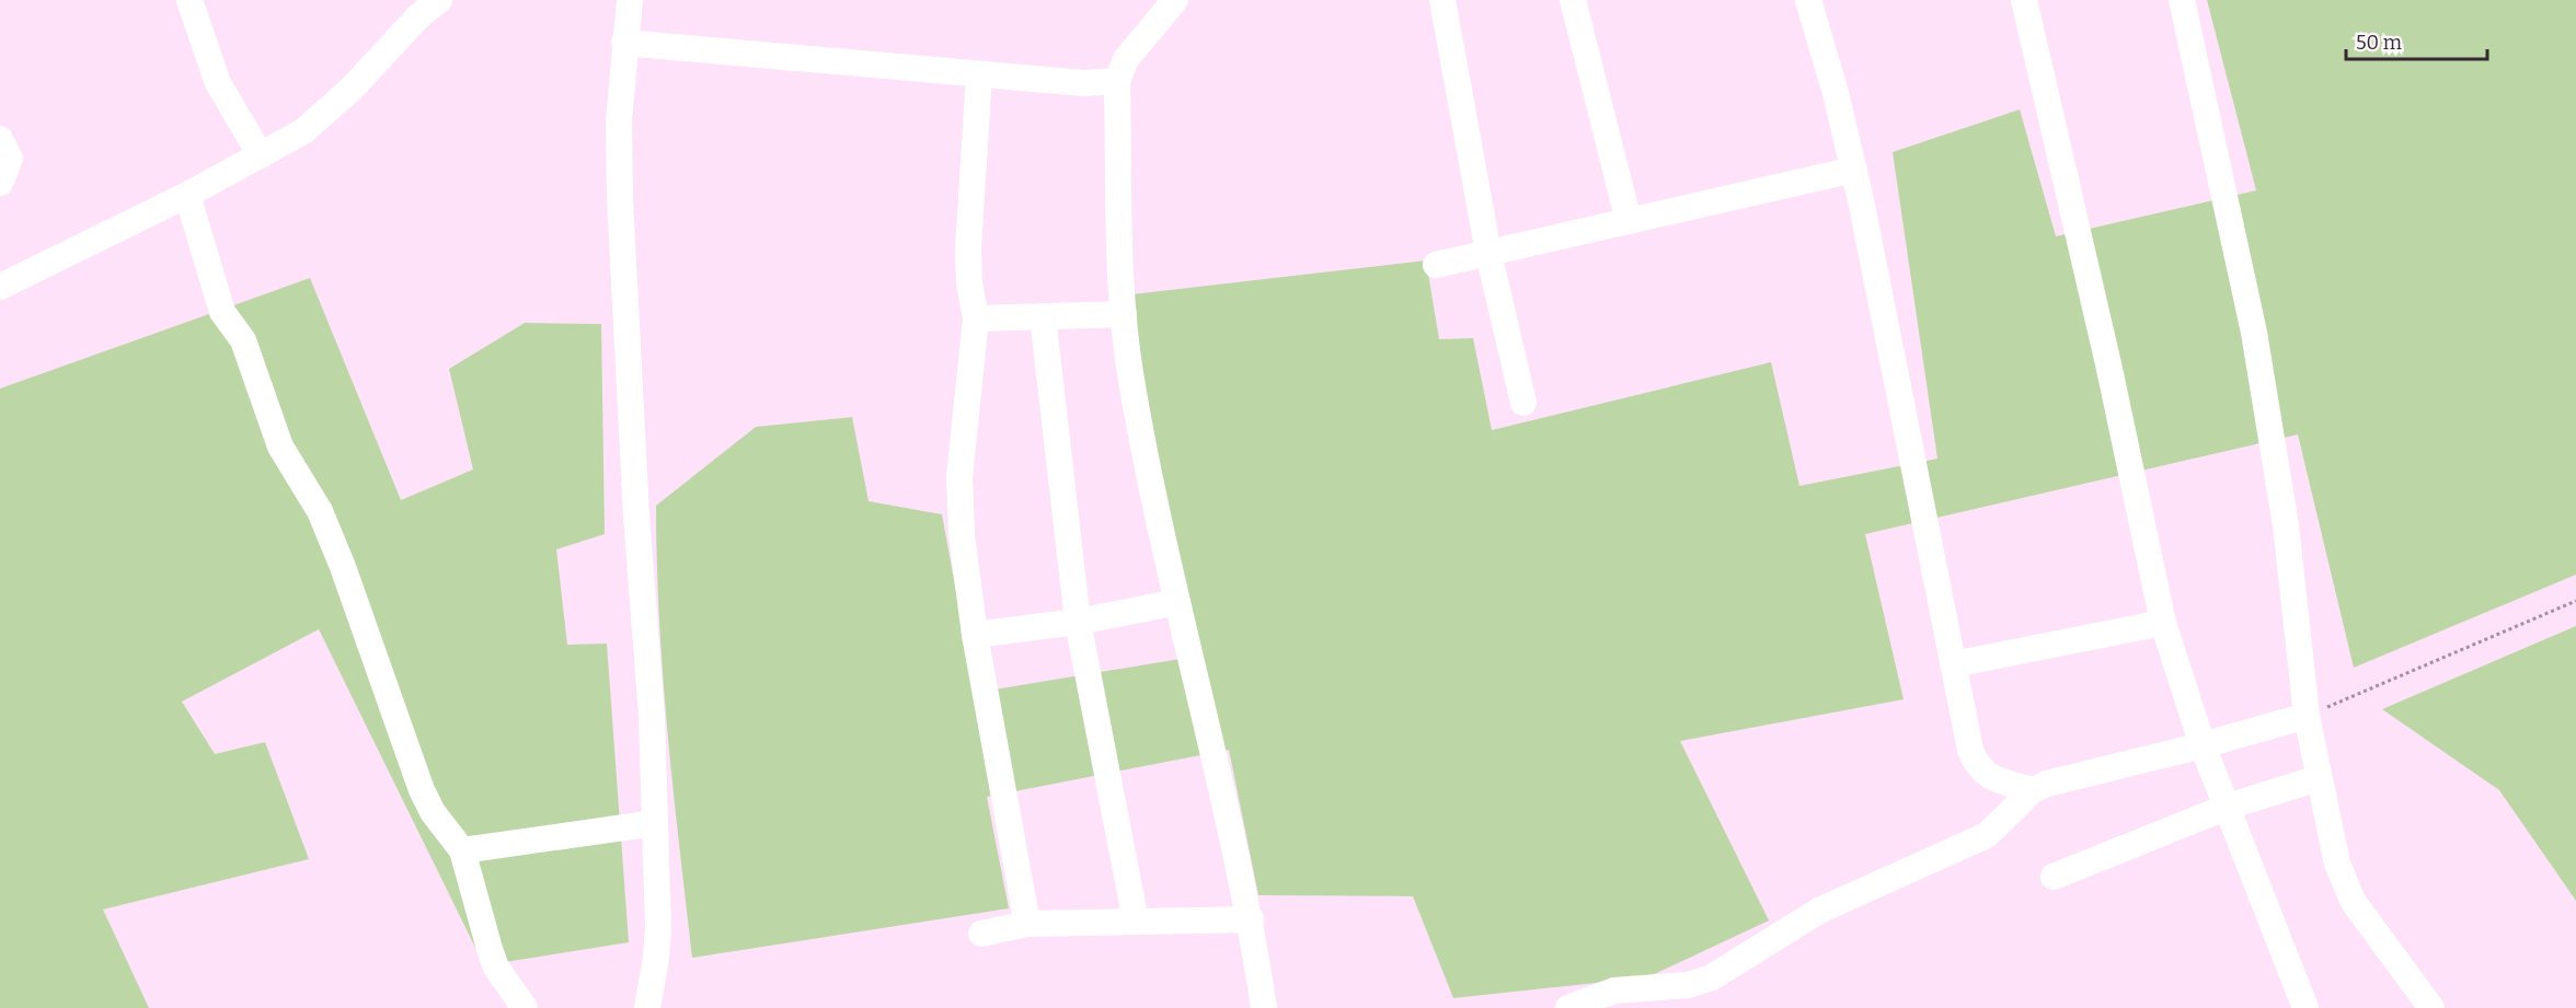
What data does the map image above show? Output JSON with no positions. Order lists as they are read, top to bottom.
{
  "scale_bar": "50 m"
}
